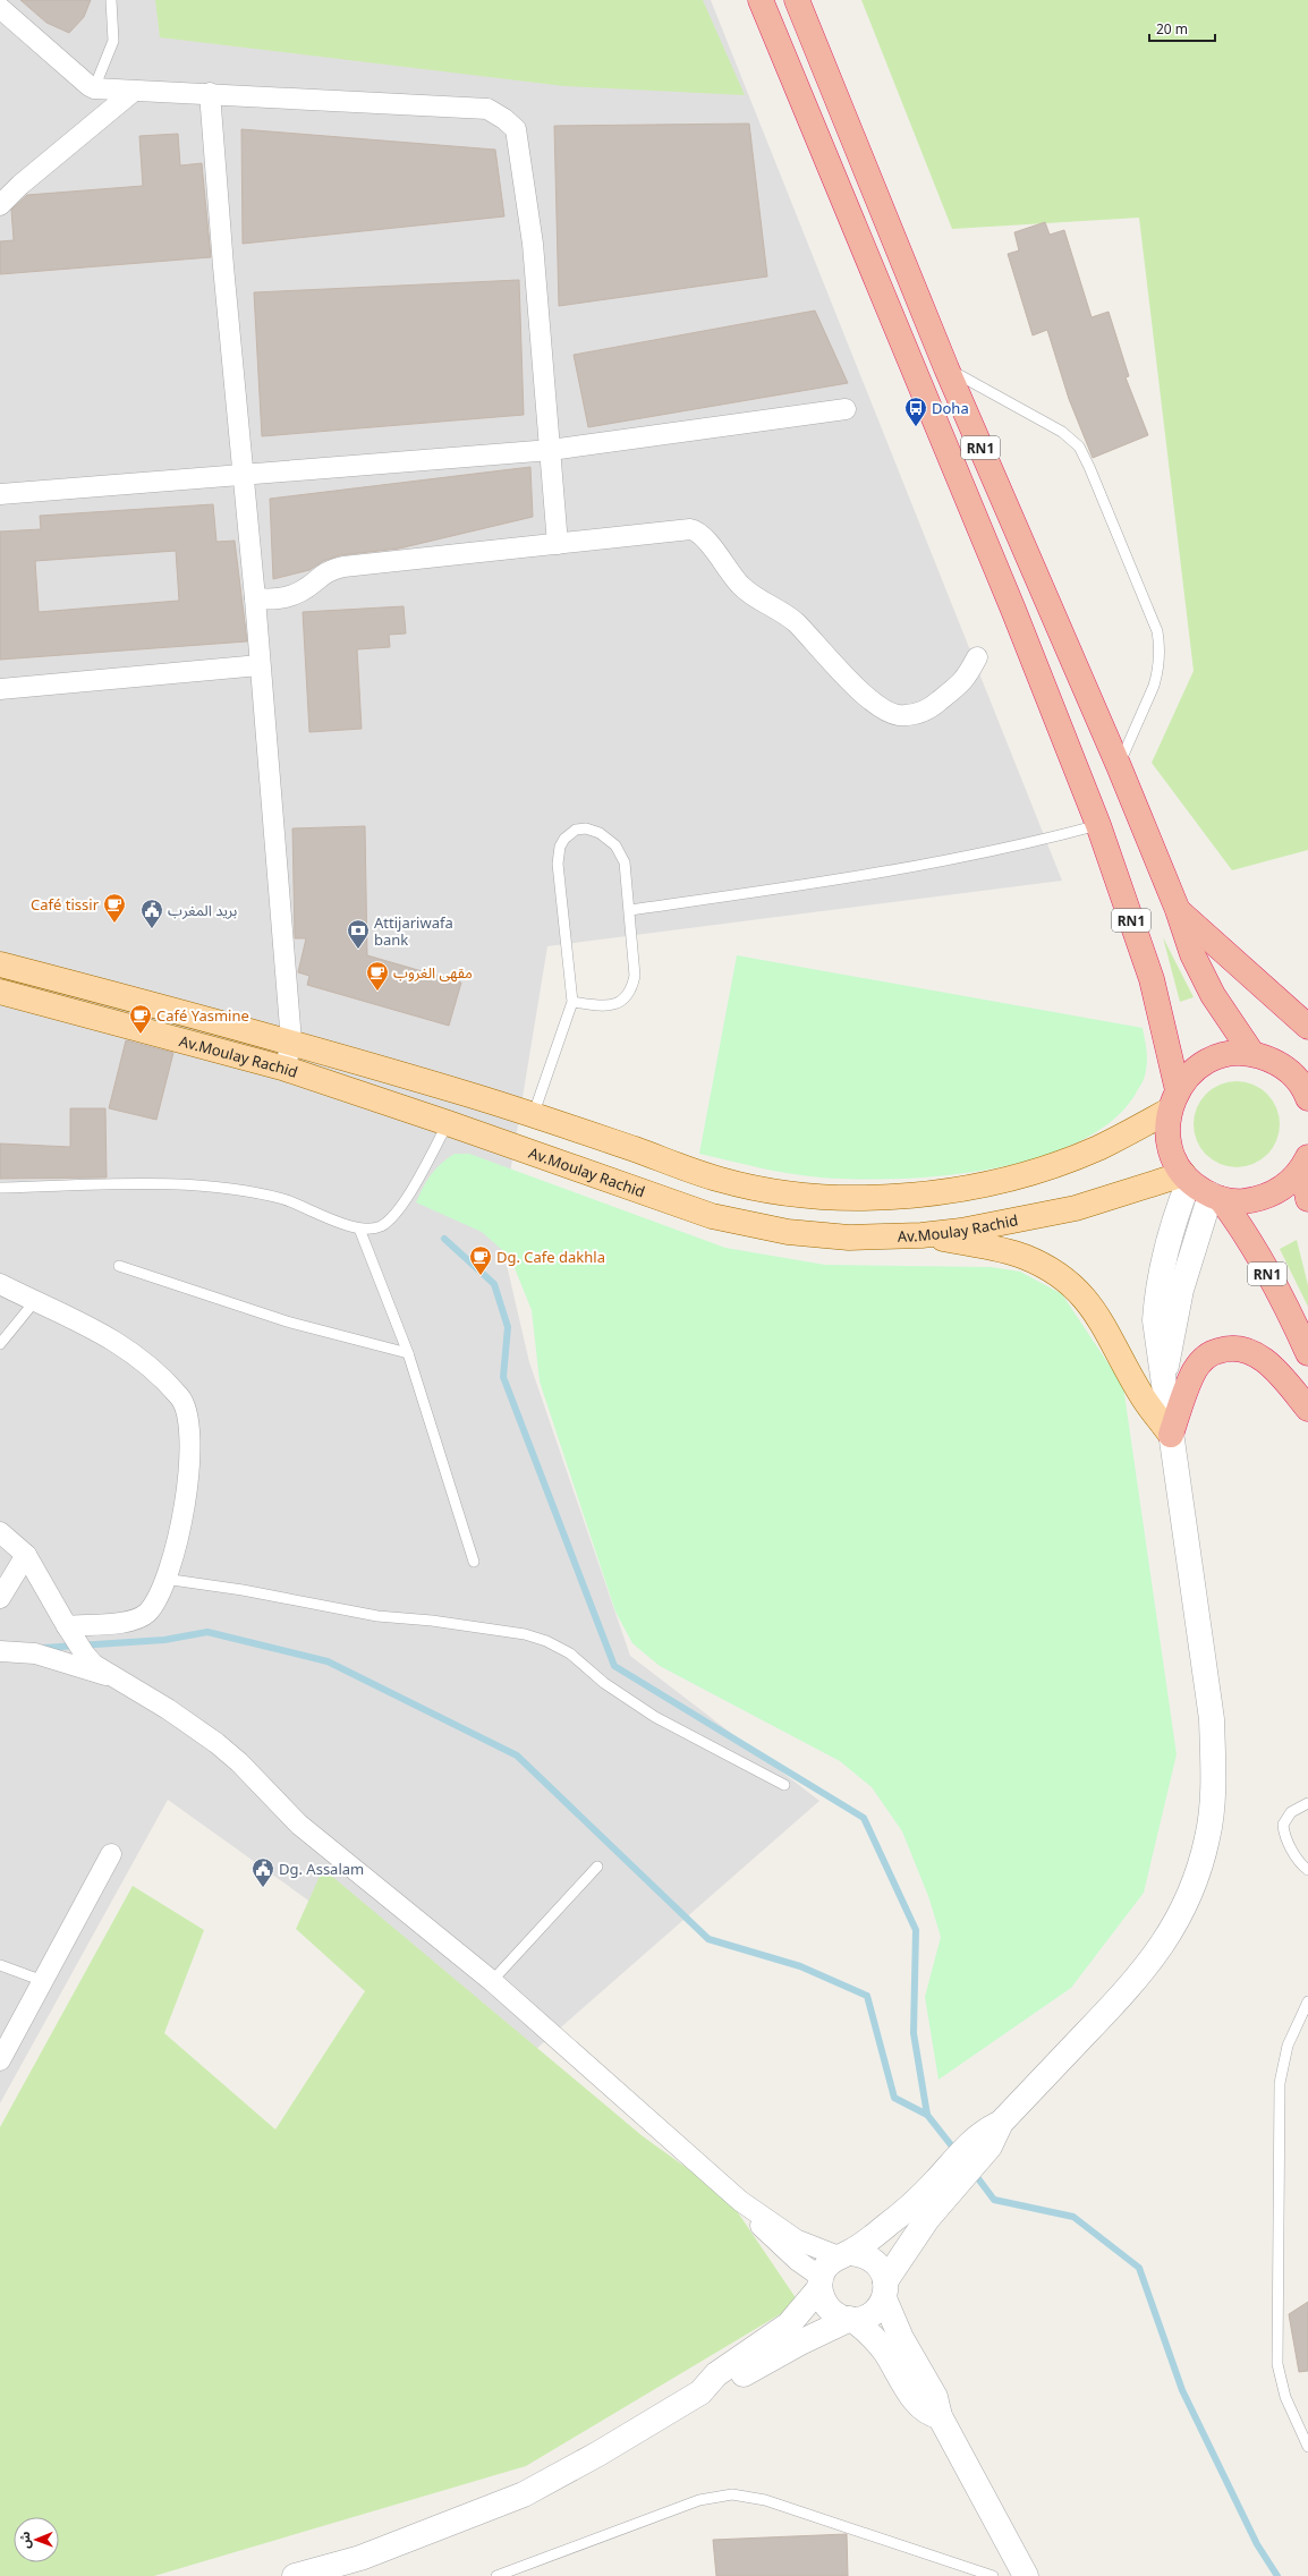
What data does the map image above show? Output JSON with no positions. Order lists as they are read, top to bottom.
{
  "streets": {
    "highway": ["RN1"],
    "main road": ["Av.Moulay Rachid"]
  },
  "crossings": [
    ["RN1", "Av.Moulay Rachid"]
  ],
  "places": {
    "bus stop": ["Doha"],
    "cafe": [
      "Café tissir",
      "مقهى الغروب",
      "Café Yasmine",
      "Dg. Cafe dakhla"
    ],
    "public building": ["بريد المغرب", "Dg. Assalam"],
    "bank": ["Attijariwafa bank"]
  },
  "scale_bar": "20 m",
  "north": "left"
}
